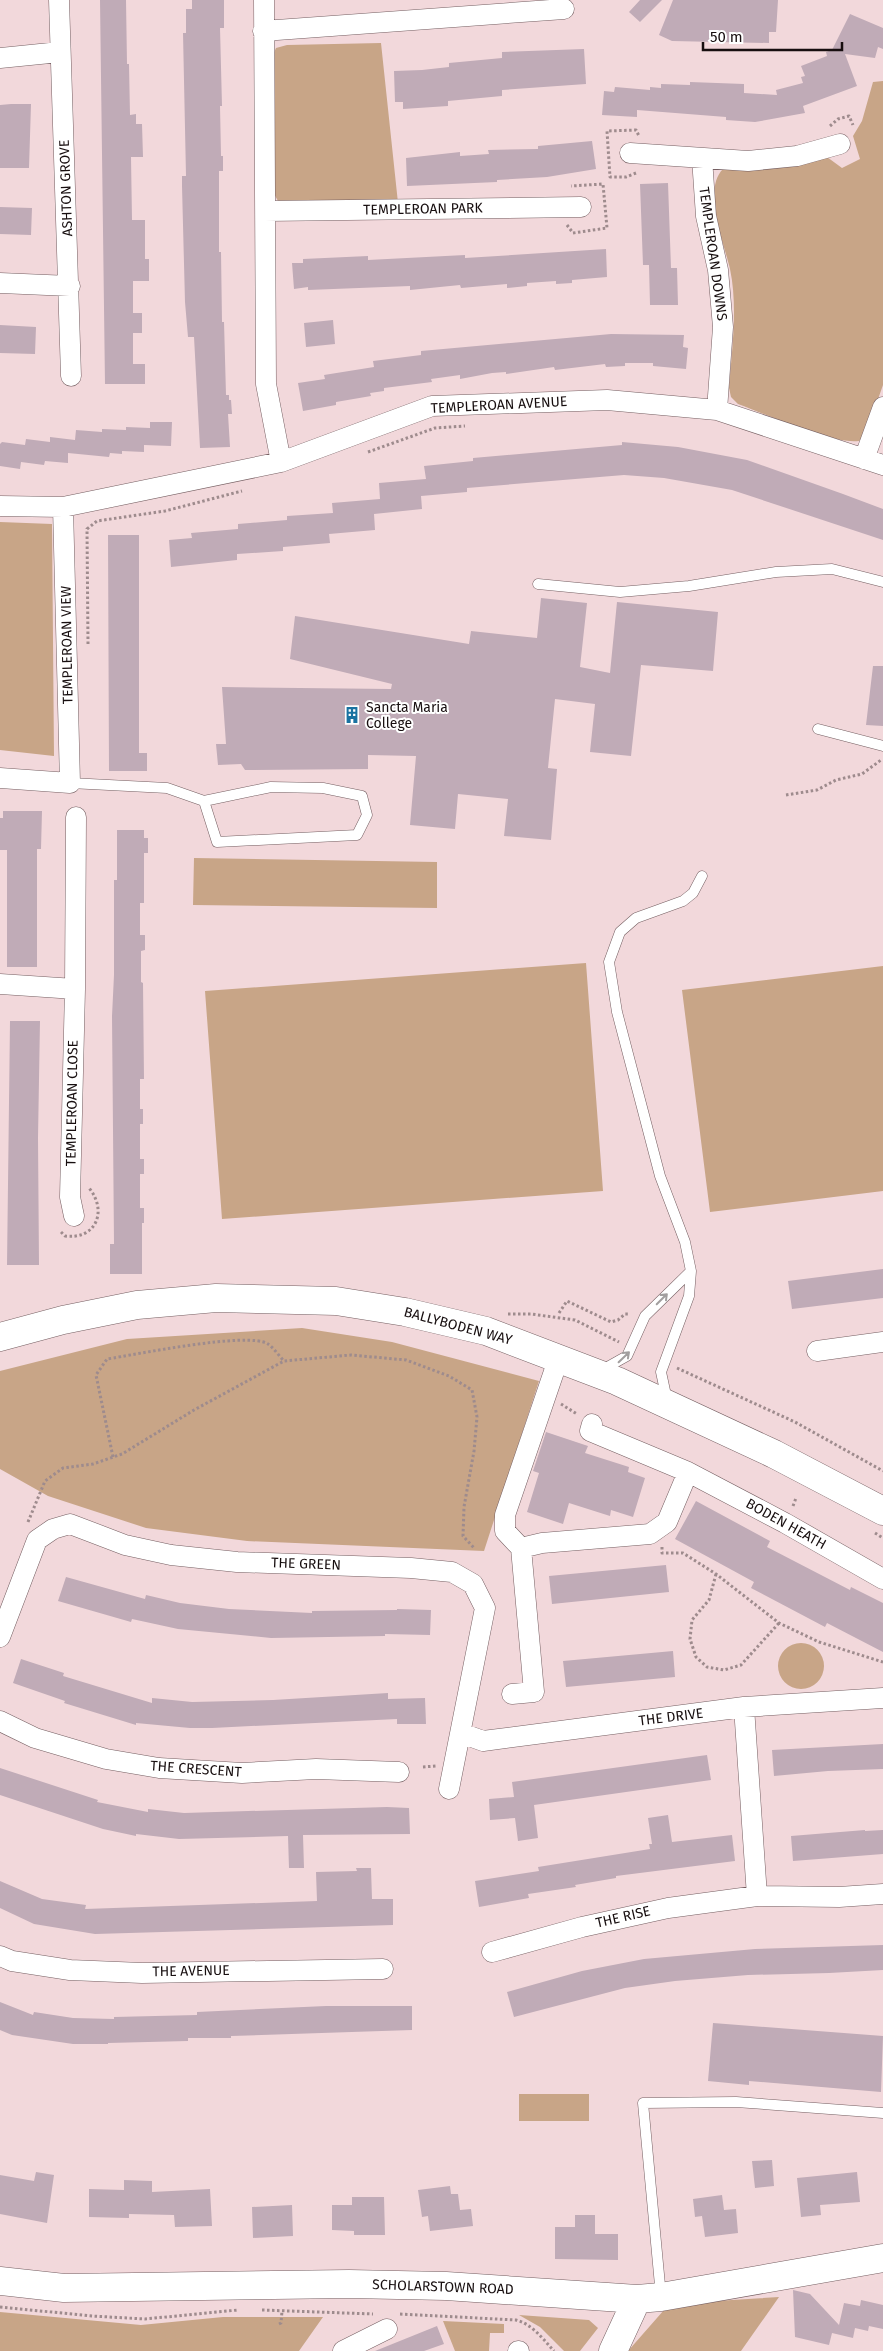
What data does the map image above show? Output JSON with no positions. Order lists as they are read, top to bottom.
{
  "streets": {
    "main road": ["BALLYBODEN WAY", "SCHOLARSTOWN ROAD"],
    "street": [
      "ASHTON GROVE",
      "TEMPLEROAN PARK",
      "TEMPLEROAN DOWNS",
      "TEMPLEROAN AVENUE",
      "TEMPLEROAN VIEW",
      "TEMPLEROAN CLOSE",
      "BODEN HEATH",
      "THE GREEN",
      "THE DRIVE",
      "THE CRESCENT",
      "THE RISE",
      "THE AVENUE"
    ]
  },
  "crossings": [
    ["TEMPLEROAN DOWNS", "TEMPLEROAN AVENUE"],
    ["TEMPLEROAN AVENUE", "TEMPLEROAN VIEW"],
    ["THE GREEN", "THE DRIVE"]
  ],
  "places": {
    "building": ["Sancta Maria College"]
  },
  "scale_bar": "50 m"
}
